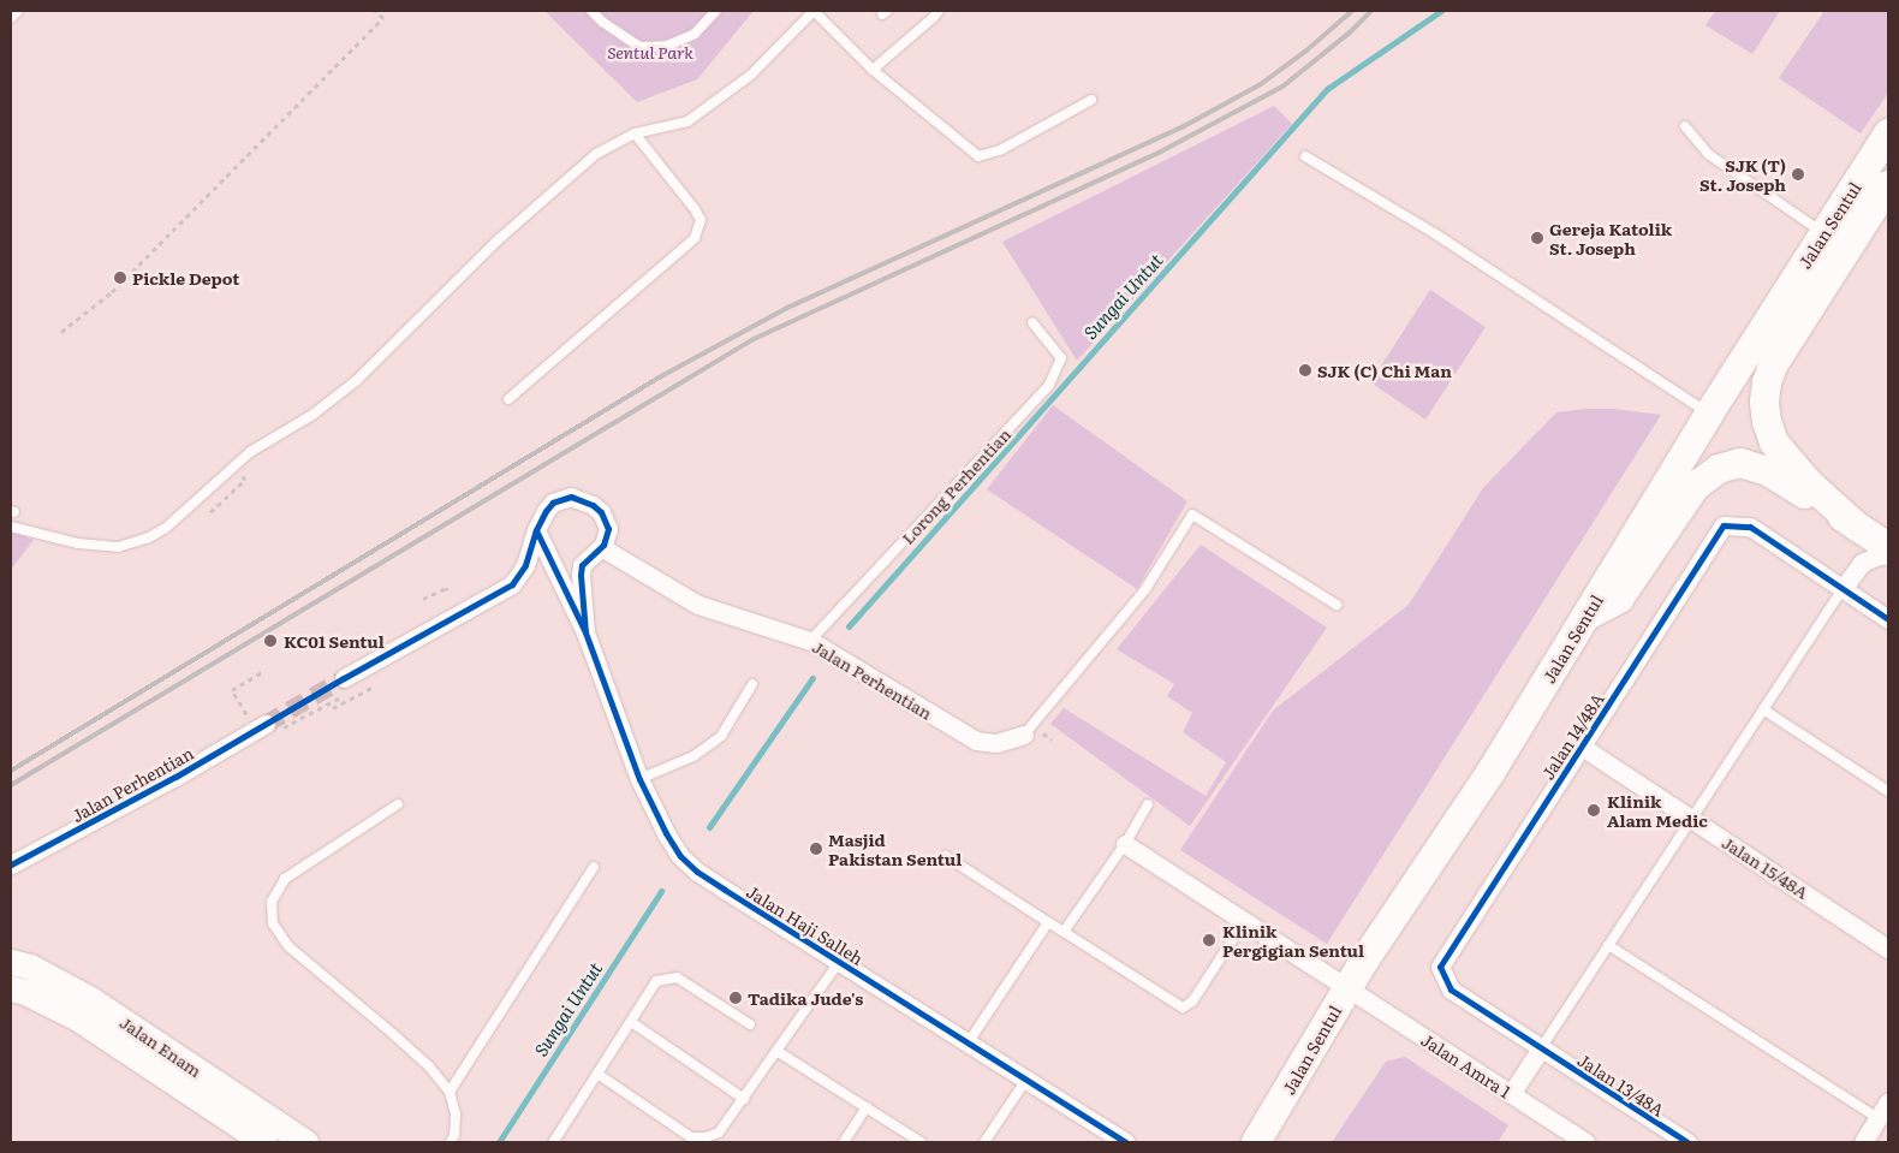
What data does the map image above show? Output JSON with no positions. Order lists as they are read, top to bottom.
{
  "streets": {
    "main road": ["Jalan Sentul", "Jalan Enam"],
    "street": [
      "Jalan Perhentian",
      "Jalan 14/48A",
      "Jalan 15/48A",
      "Jalan Haji Salleh",
      "Jalan Amra 1",
      "Jalan 13/48A"
    ],
    "lane": ["Lorong Perhentian"]
  },
  "crossings": [
    ["Jalan Sentul", "Jalan Amra 1"],
    ["Lorong Perhentian", "Jalan Perhentian"],
    ["Jalan Perhentian", "Jalan Haji Salleh"],
    ["Jalan 14/48A", "Jalan 15/48A"],
    ["Jalan 14/48A", "Jalan 13/48A"]
  ],
  "water": ["Sungai Untut"],
  "parks": ["Sentul Park"],
  "places": [
    "SJK (T) St. Joseph",
    "Gereja Katolik St. Joseph",
    "Pickle Depot",
    "SJK (C) Chi Man",
    "KC01 Sentul",
    "Klinik Alam Medic",
    "Masjid Pakistan Sentul",
    "Klinik Pergigian Sentul",
    "Tadika Jude's"
  ]
}
